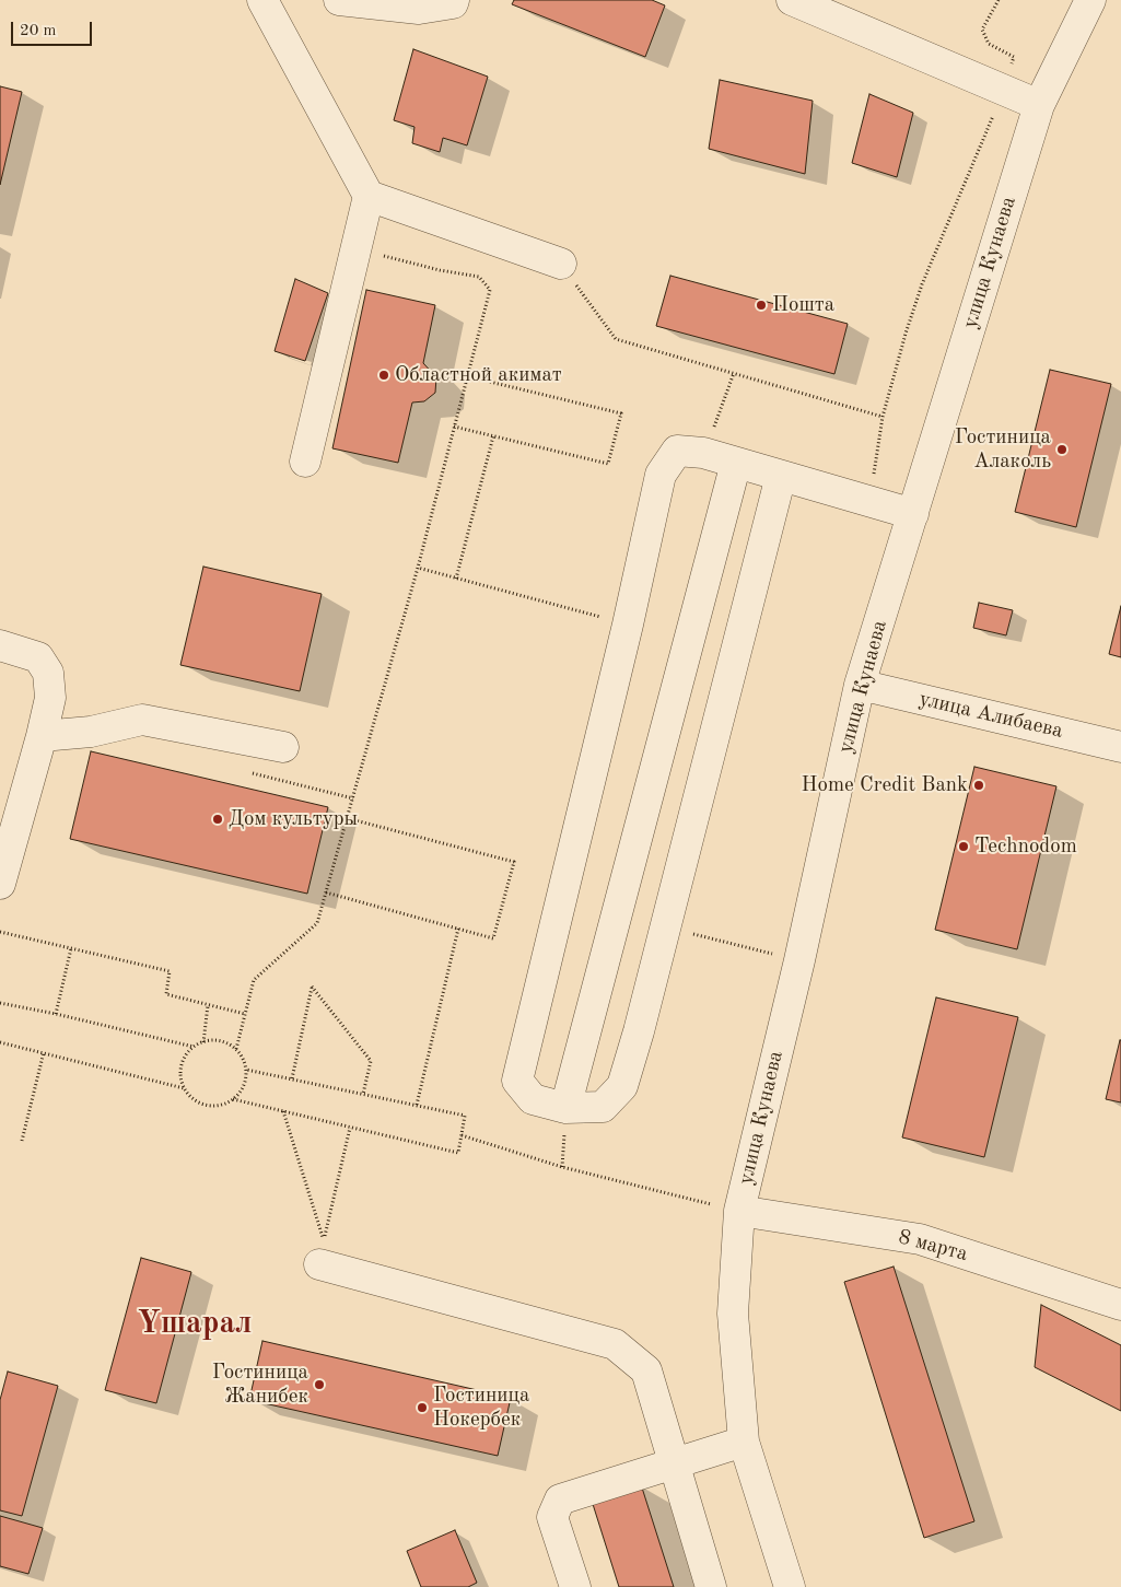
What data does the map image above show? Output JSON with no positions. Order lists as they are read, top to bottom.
{
  "streets": {
    "street": ["улица Кунаева", "улица Алибаева", "8 марта"]
  },
  "crossings": [
    ["улица Кунаева", "улица Алибаева"],
    ["улица Кунаева", "8 марта"]
  ],
  "districts": ["Үшарал"],
  "places": [
    "Пошта",
    "Областной акимат",
    "Гостиница Алаколь",
    "Home Credit Bank",
    "Дом культуры",
    "Technodom",
    "Гостиница Жанибек",
    "Гостиница Нокербек"
  ],
  "scale_bar": "20 m"
}
